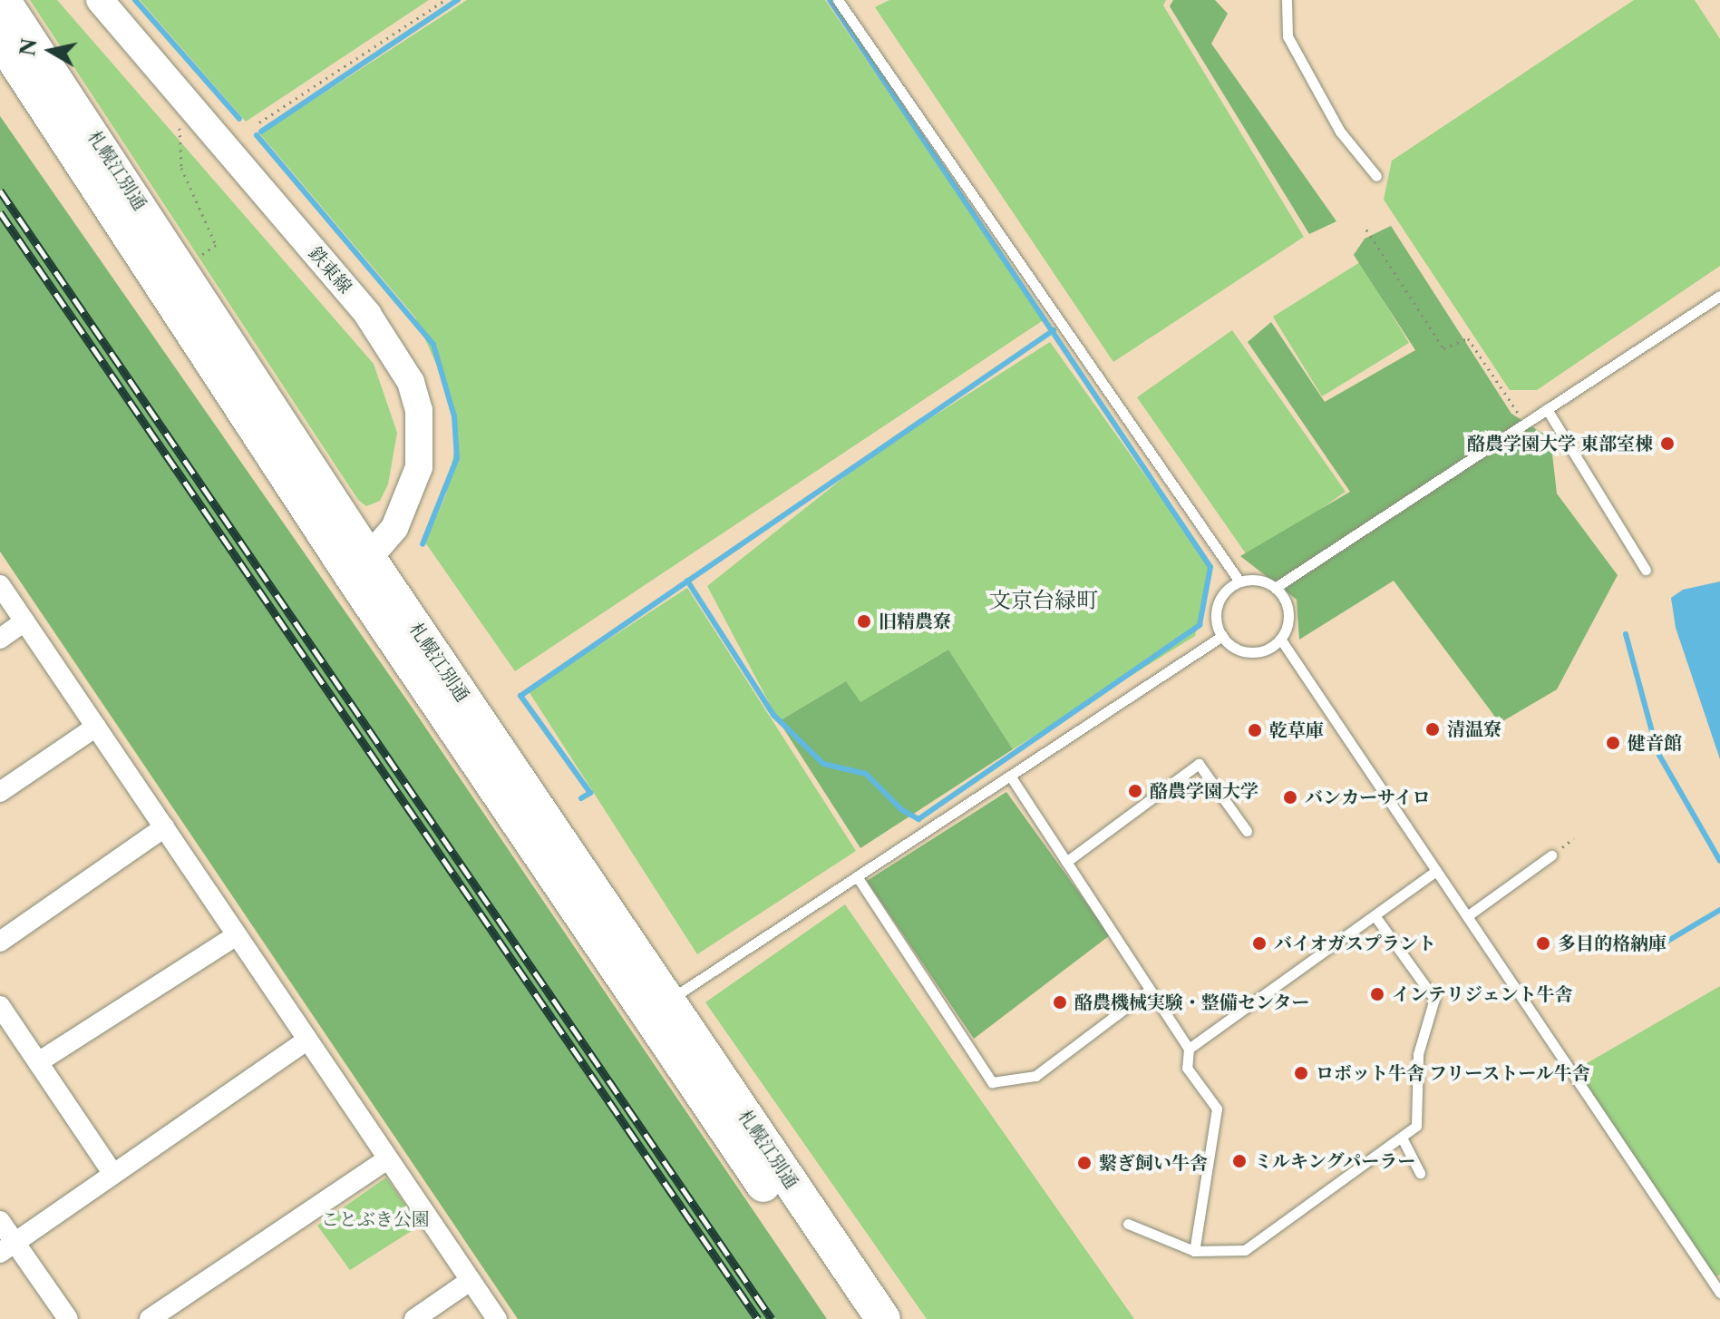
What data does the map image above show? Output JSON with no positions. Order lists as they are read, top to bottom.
{
  "streets": {
    "highway": ["札幌江別通"],
    "street": ["鉄東線"]
  },
  "crossings": [
    ["札幌江別通", "鉄東線"]
  ],
  "districts": ["文京台緑町"],
  "parks": ["ことぶき公園"],
  "places": [
    "酪農学園大学 東部室棟",
    "旧精農寮",
    "清温寮",
    "乾草庫",
    "健音館",
    "酪農学園大学",
    "バンカーサイロ",
    "バイオガスプラント",
    "多目的格納庫",
    "インテリジェント牛舎",
    "酪農機械実験・整備センター",
    "ロボット牛舎 フリーストール牛舎",
    "ミルキングパーラー",
    "繋ぎ飼い牛舎"
  ],
  "north": "left"
}
